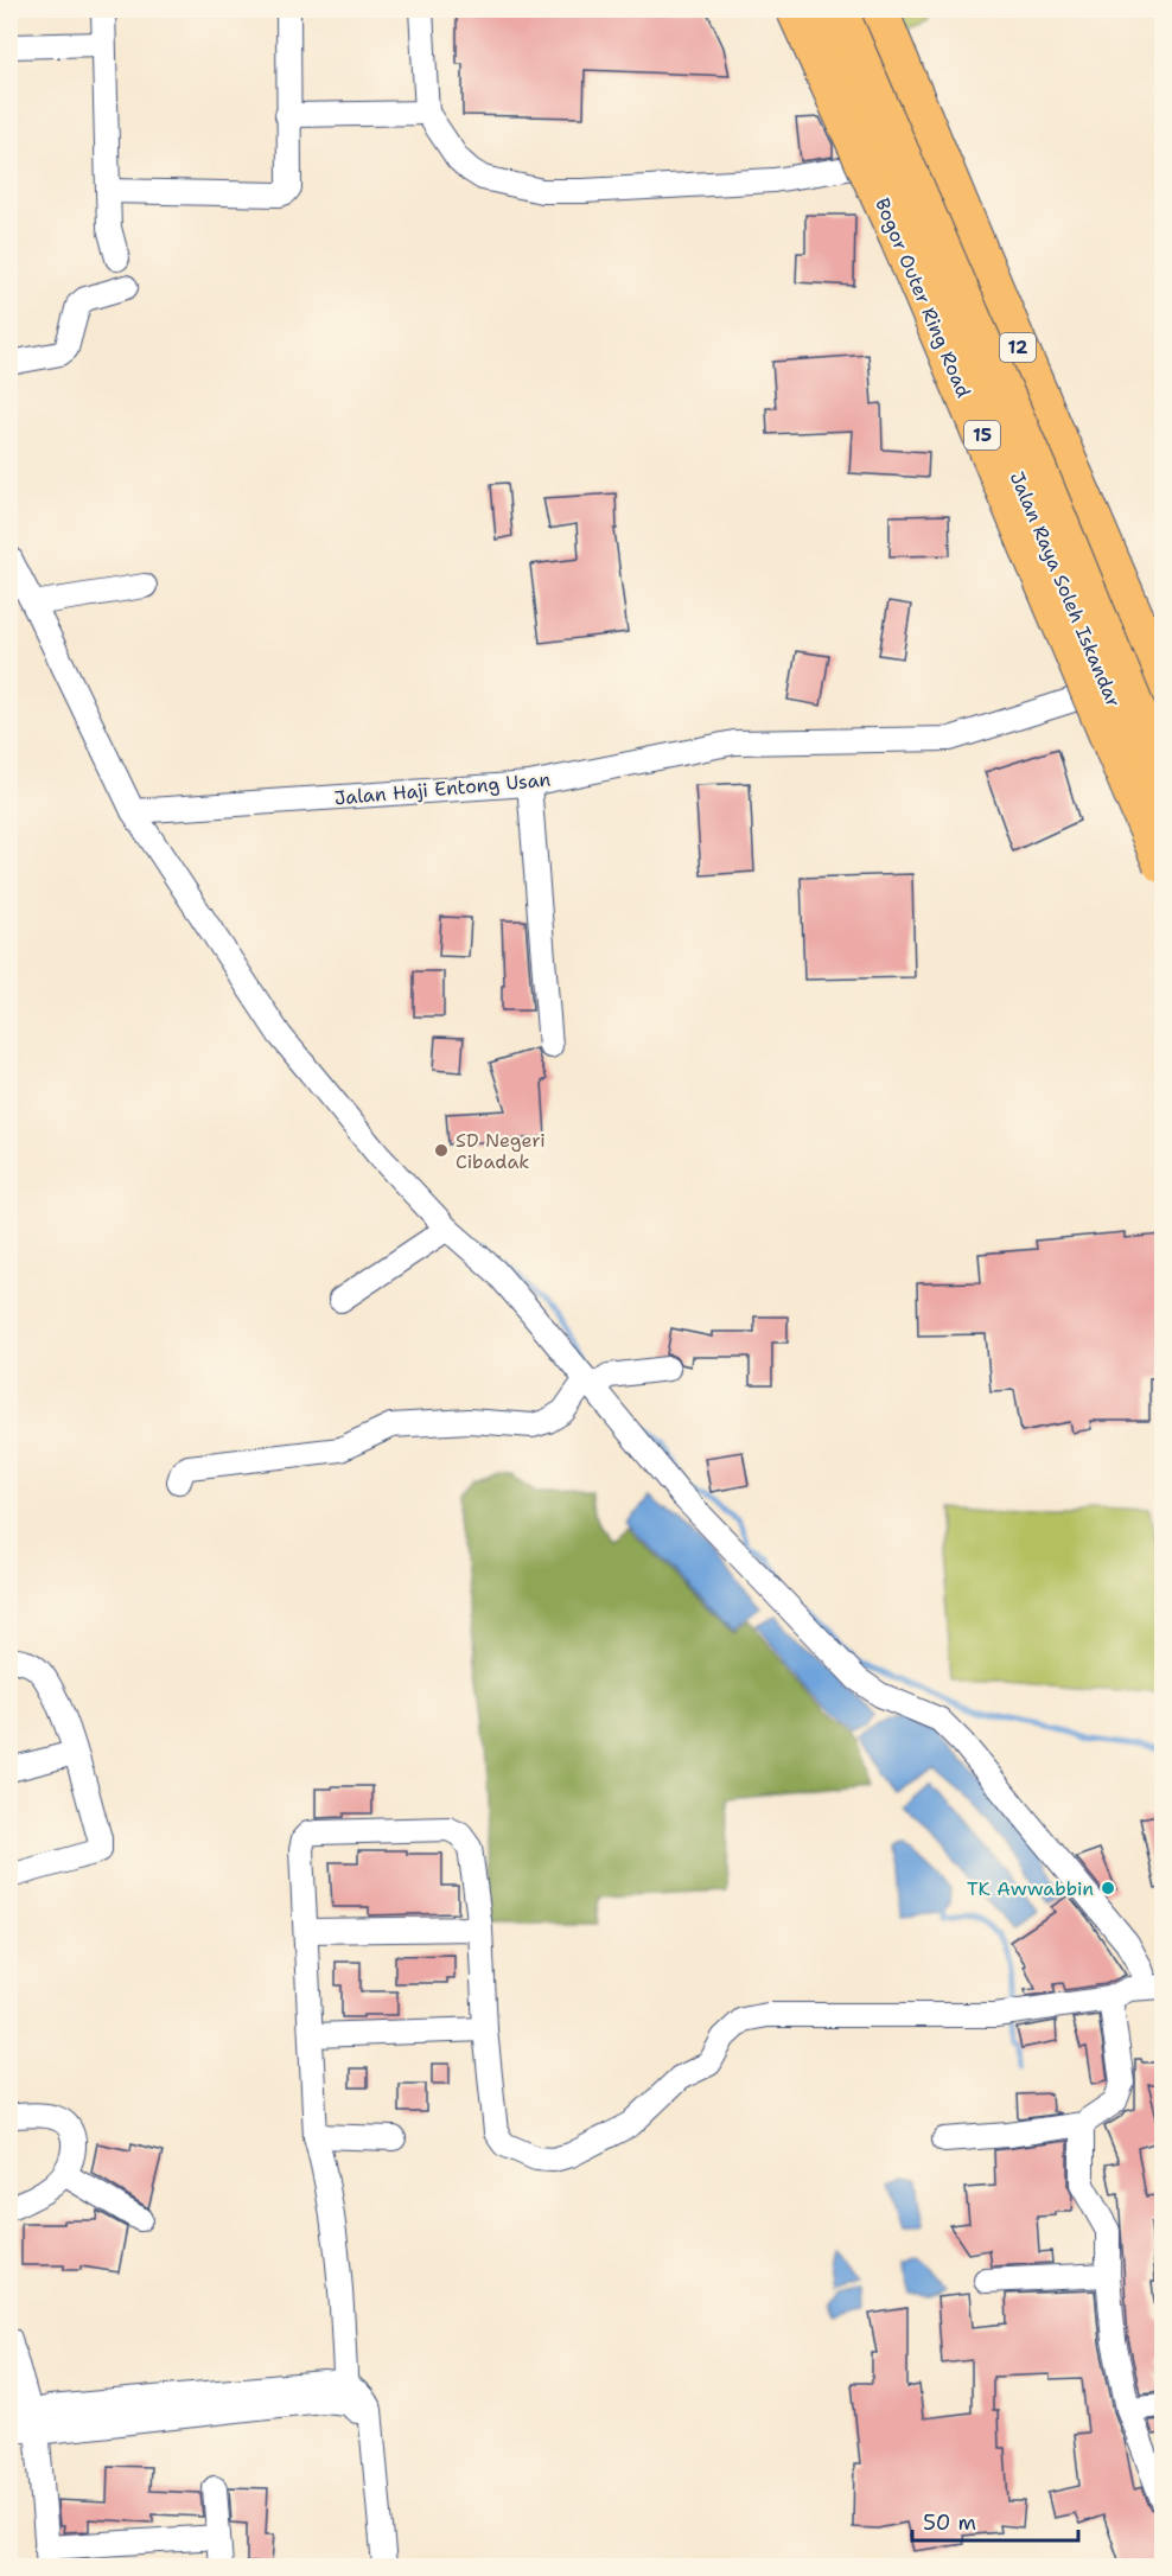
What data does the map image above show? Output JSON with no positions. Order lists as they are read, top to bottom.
{
  "streets": {
    "highway": [
      "Bogor Outer Ring Road",
      "12",
      "15",
      "Jalan Raya Soleh Iskandar"
    ],
    "street": ["Jalan Haji Entong Usan"]
  },
  "crossings": [
    ["Jalan Raya Soleh Iskandar", "Jalan Haji Entong Usan"]
  ],
  "places": ["SD Negeri Cibadak", "TK Awwabbin"],
  "scale_bar": "50 m"
}
